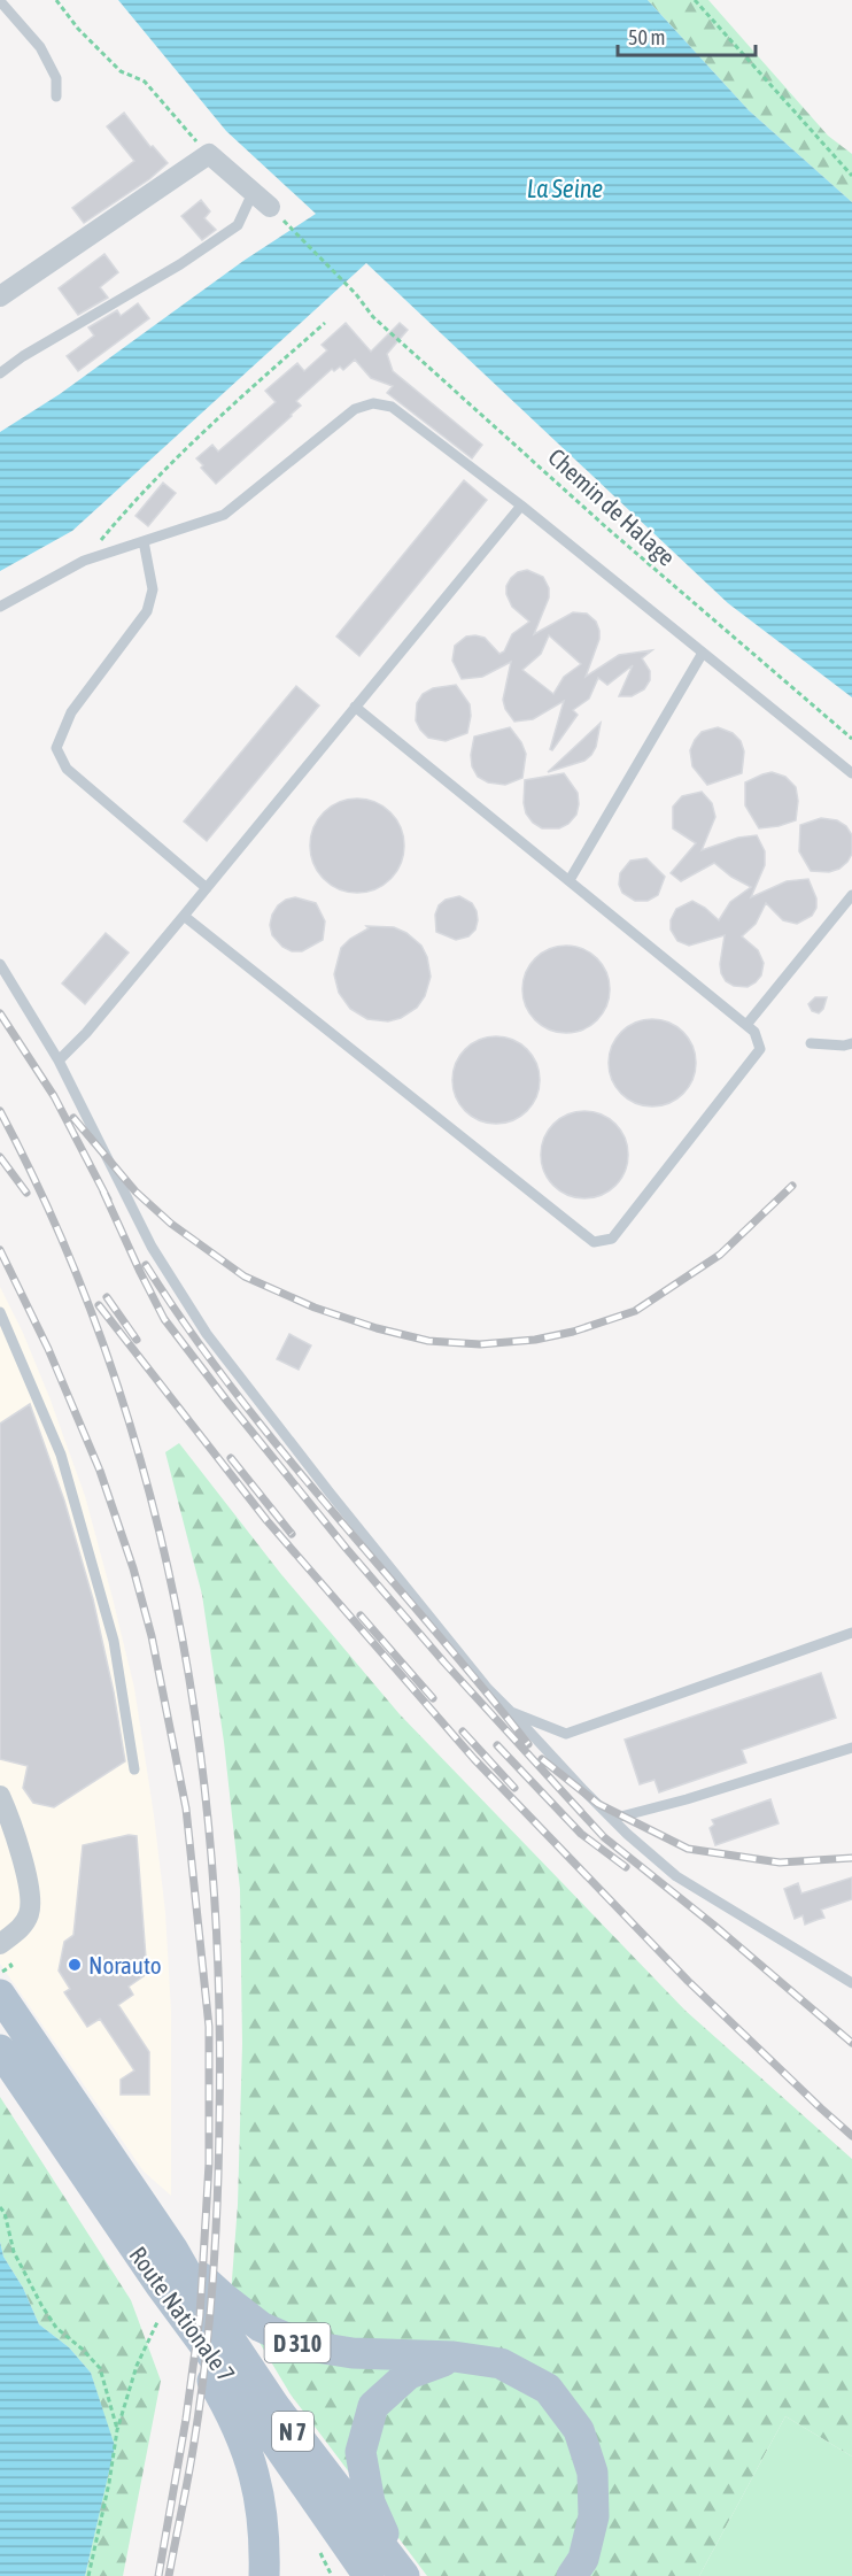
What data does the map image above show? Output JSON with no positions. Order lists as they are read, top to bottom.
{
  "streets": {
    "main road": ["Route Nationale 7", "D 310", "N 7"],
    "path": ["Chemin de Halage"]
  },
  "crossings": [
    ["Route Nationale 7", "D 310"]
  ],
  "water": ["La Seine"],
  "places": ["Norauto"],
  "scale_bar": "50 m"
}
